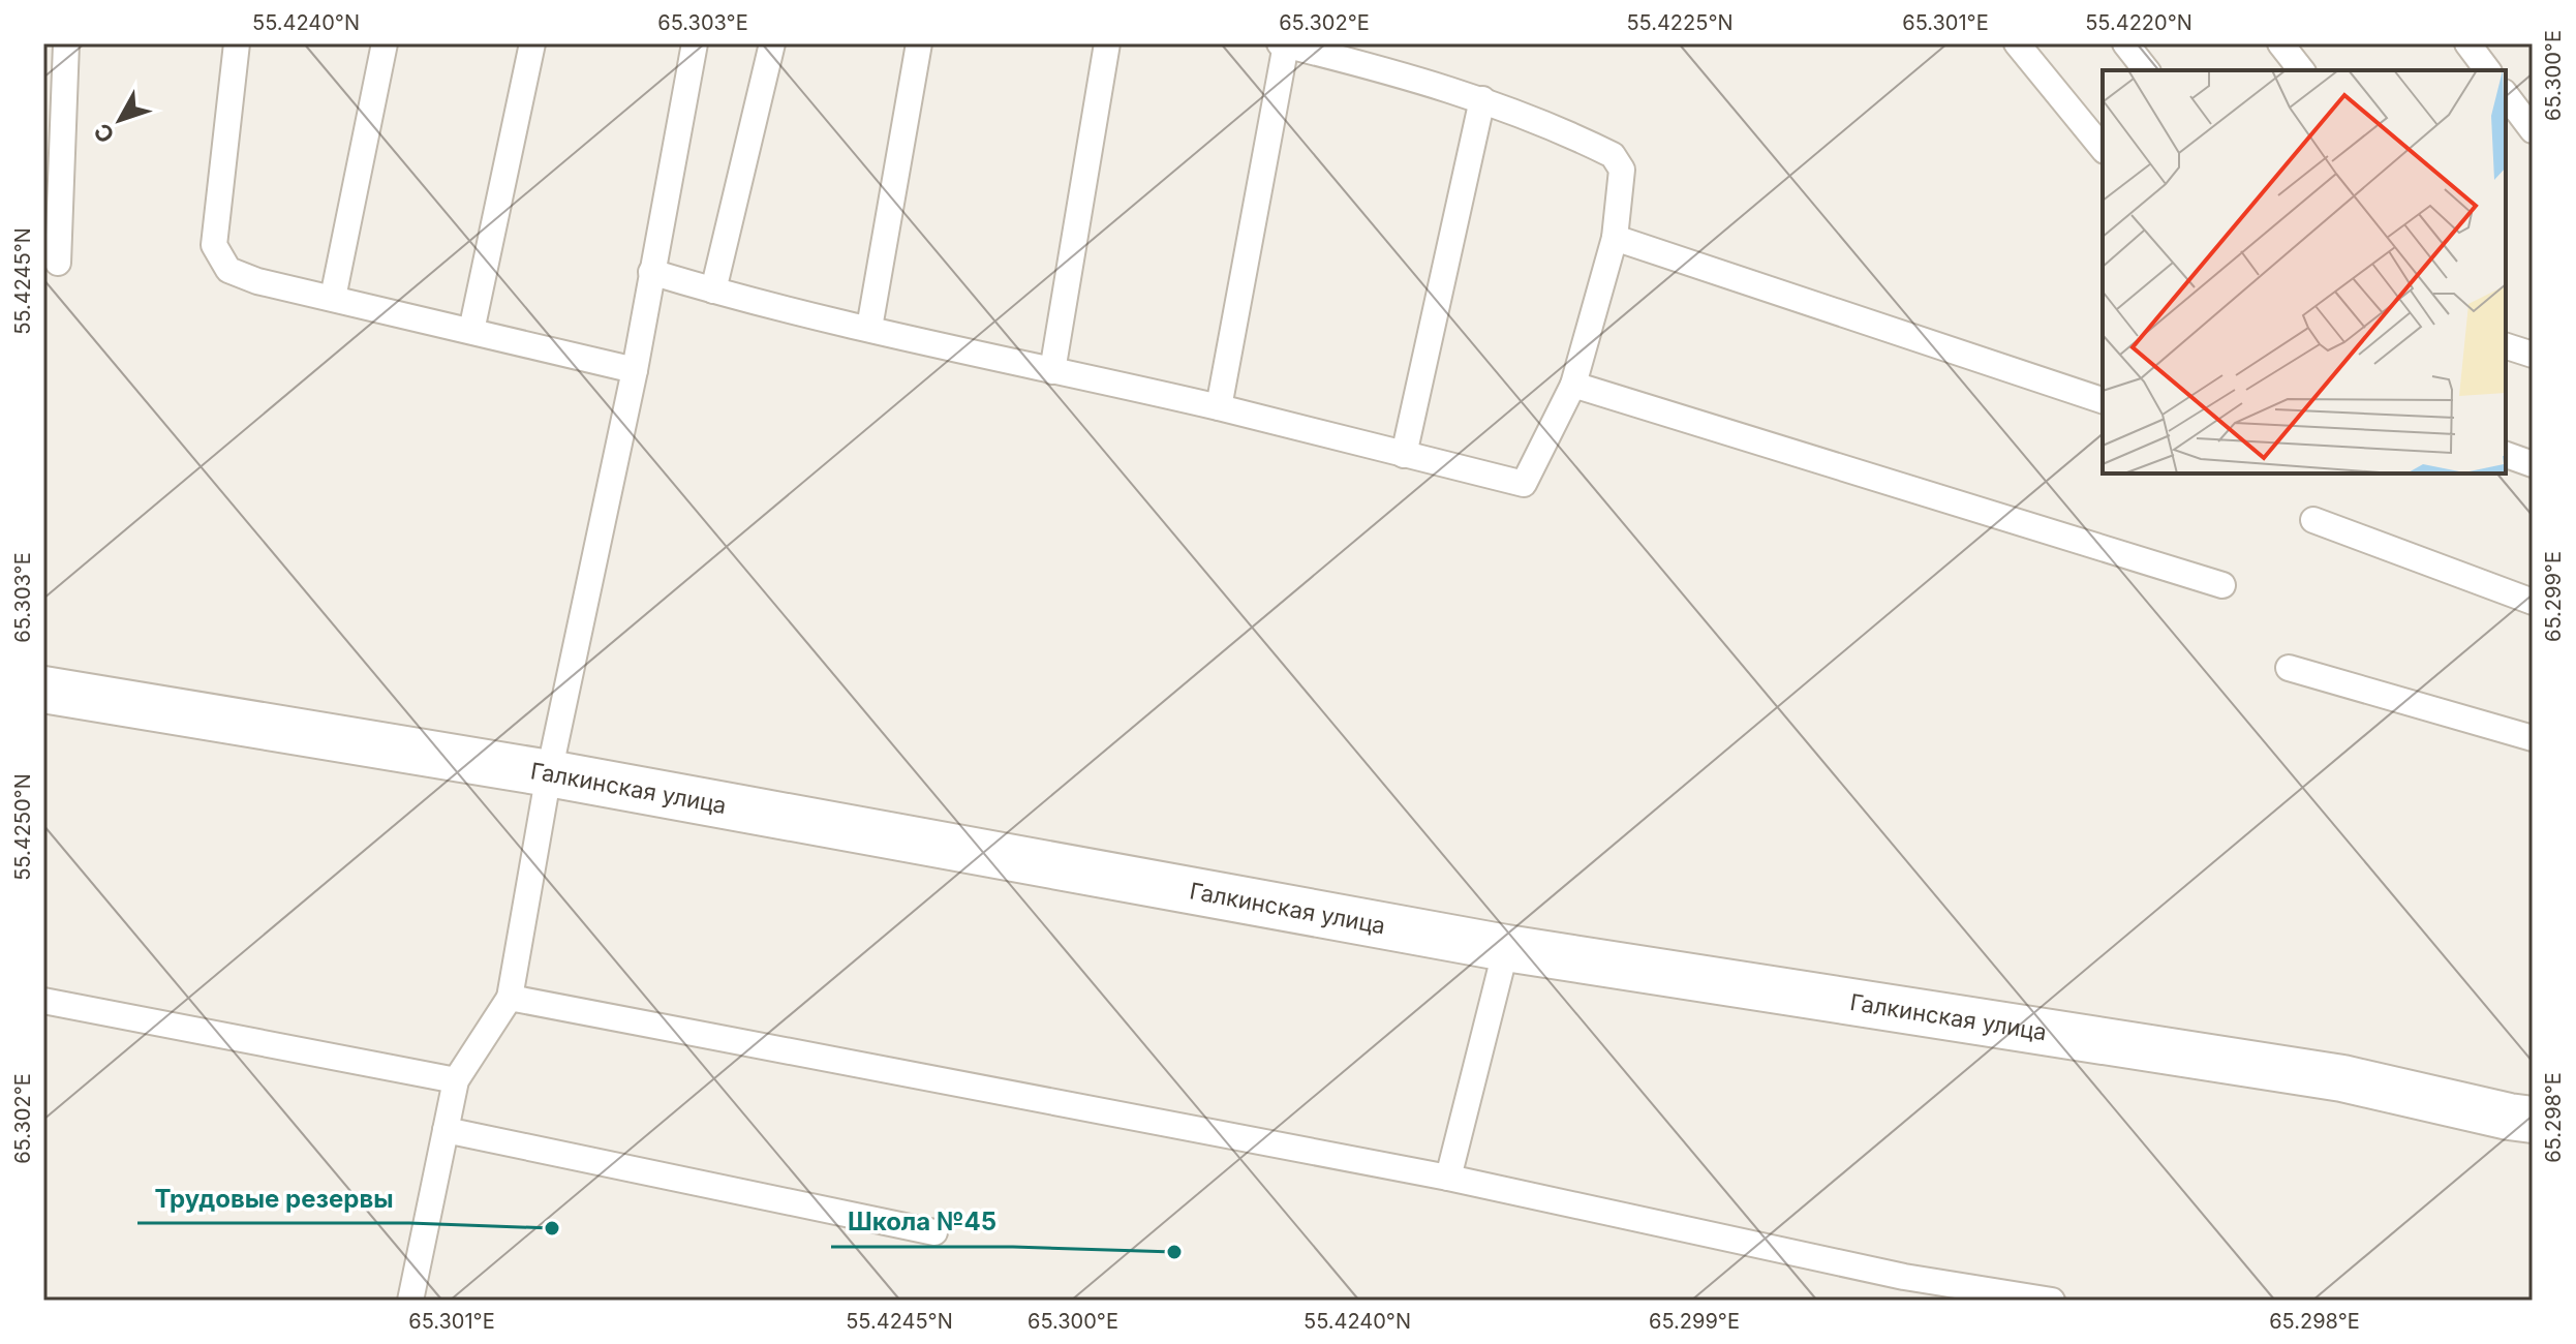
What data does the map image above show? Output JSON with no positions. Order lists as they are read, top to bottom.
{
  "streets": {
    "street": ["Галкинская улица"]
  },
  "places": ["Трудовые резервы", "Школа №45"],
  "north": "bottom left",
  "coordinates": [
    "55.4240°N",
    "65.303°E",
    "65.302°E",
    "55.4225°N",
    "65.301°E",
    "55.4220°N",
    "65.300°E",
    "55.4245°N",
    "65.299°E",
    "55.4250°N",
    "65.298°E"
  ]
}
